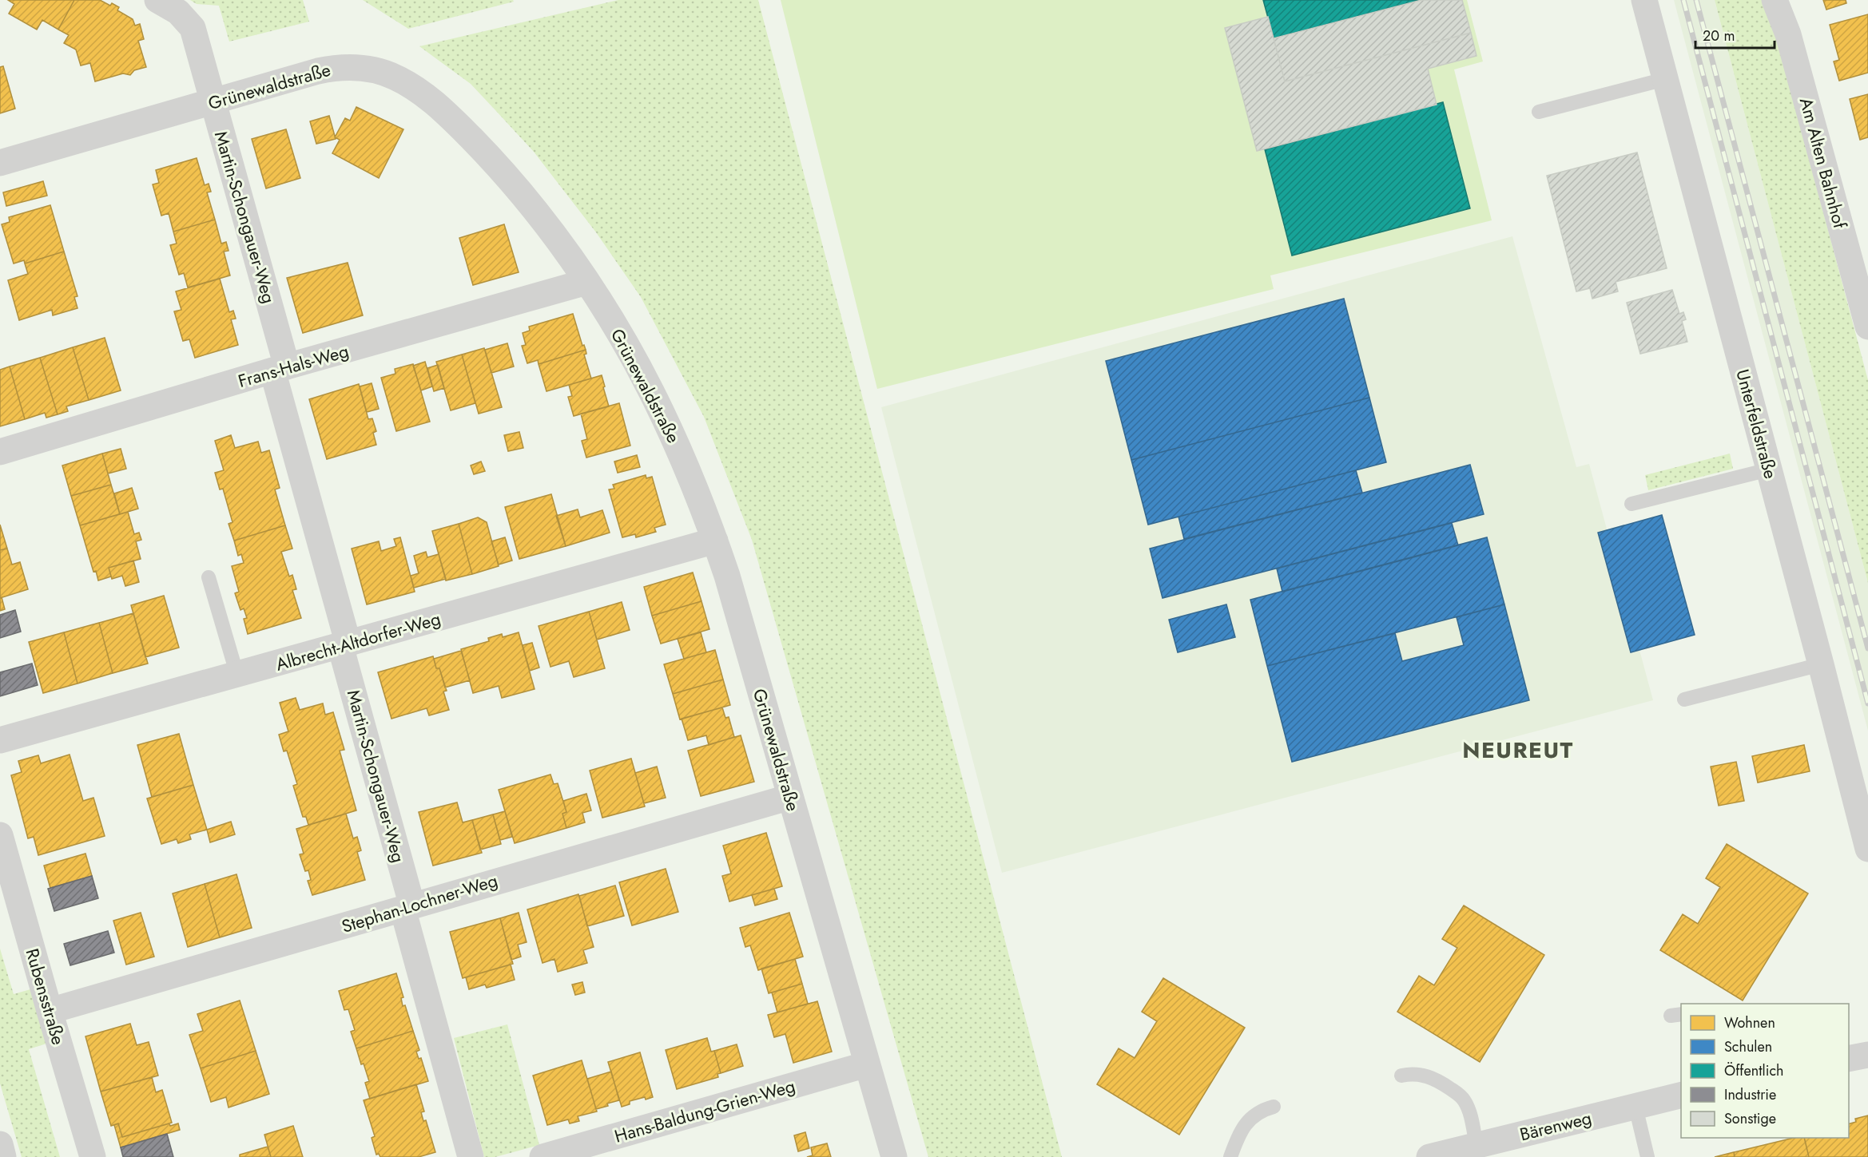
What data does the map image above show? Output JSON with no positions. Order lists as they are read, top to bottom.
{
  "streets": {
    "street": [
      "Grünewaldstraße",
      "Am Alten Bahnhof",
      "Martin-Schongauer-Weg",
      "Frans-Hals-Weg",
      "Unterfeldstraße",
      "Albrecht-Altdorfer-Weg",
      "Stephan-Lochner-Weg",
      "Rubensstraße",
      "Hans-Baldung-Grien-Weg",
      "Bärenweg"
    ]
  },
  "crossings": [
    ["Grünewaldstraße", "Martin-Schongauer-Weg"],
    ["Grünewaldstraße", "Frans-Hals-Weg"],
    ["Grünewaldstraße", "Albrecht-Altdorfer-Weg"],
    ["Grünewaldstraße", "Stephan-Lochner-Weg"],
    ["Grünewaldstraße", "Hans-Baldung-Grien-Weg"],
    ["Martin-Schongauer-Weg", "Frans-Hals-Weg"],
    ["Martin-Schongauer-Weg", "Albrecht-Altdorfer-Weg"],
    ["Martin-Schongauer-Weg", "Stephan-Lochner-Weg"],
    ["Stephan-Lochner-Weg", "Rubensstraße"]
  ],
  "districts": ["NEUREUT"],
  "legend": [
    "Wohnen",
    "Schulen",
    "Öffentlich",
    "Industrie",
    "Sonstige"
  ],
  "scale_bar": "20 m"
}
